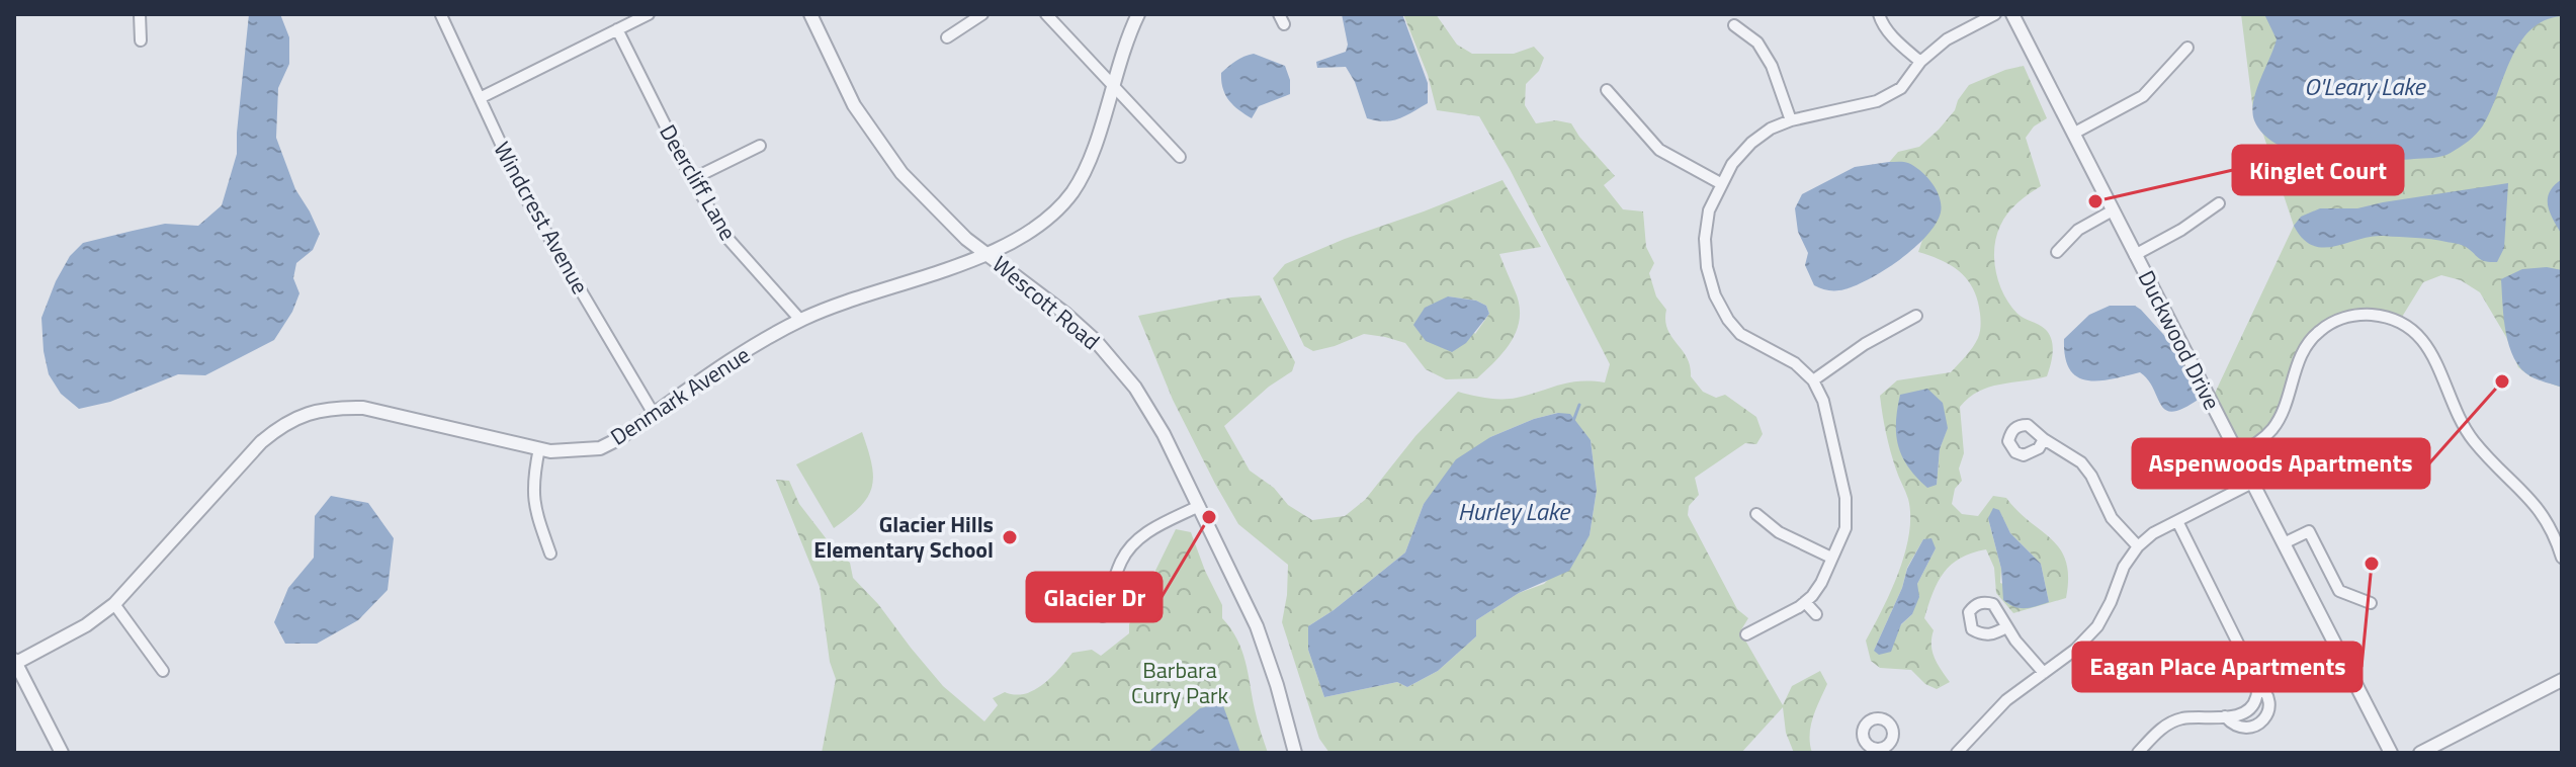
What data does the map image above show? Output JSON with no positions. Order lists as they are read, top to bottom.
{
  "streets": {
    "street": [
      "Deercliff Lane",
      "Windcrest Avenue",
      "Wescott Road",
      "Duckwood Drive",
      "Denmark Avenue"
    ]
  },
  "crossings": [
    ["Deercliff Lane", "Denmark Avenue"],
    ["Windcrest Avenue", "Denmark Avenue"],
    ["Wescott Road", "Denmark Avenue"]
  ],
  "water": ["O'Leary Lake", "Hurley Lake"],
  "parks": ["Barbara Curry Park"],
  "places": [
    "Kinglet Court",
    "Aspenwoods Apartments",
    "Glacier Dr",
    "Glacier Hills Elementary School",
    "Eagan Place Apartments"
  ]
}
